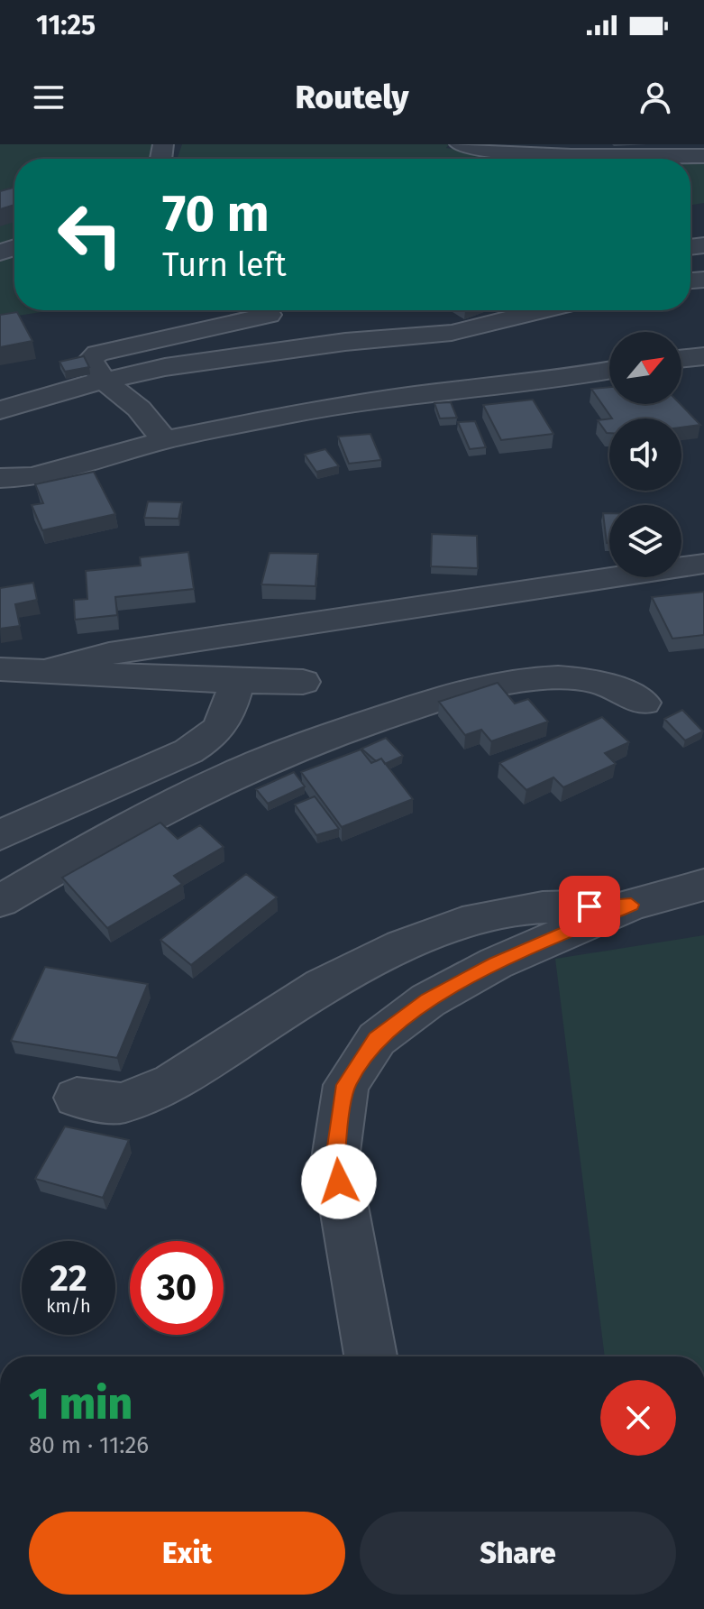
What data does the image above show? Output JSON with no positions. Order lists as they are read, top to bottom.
{
  "north": "top right",
  "page": {
    "status": "11:25",
    "header": "Routely",
    "turn": ["70 m", "Turn left"],
    "speed": "22 km/h",
    "limit": "30",
    "heading": ["1 min", "80 m · 11:26"],
    "buttons": ["Exit", "Share"]
  }
}
